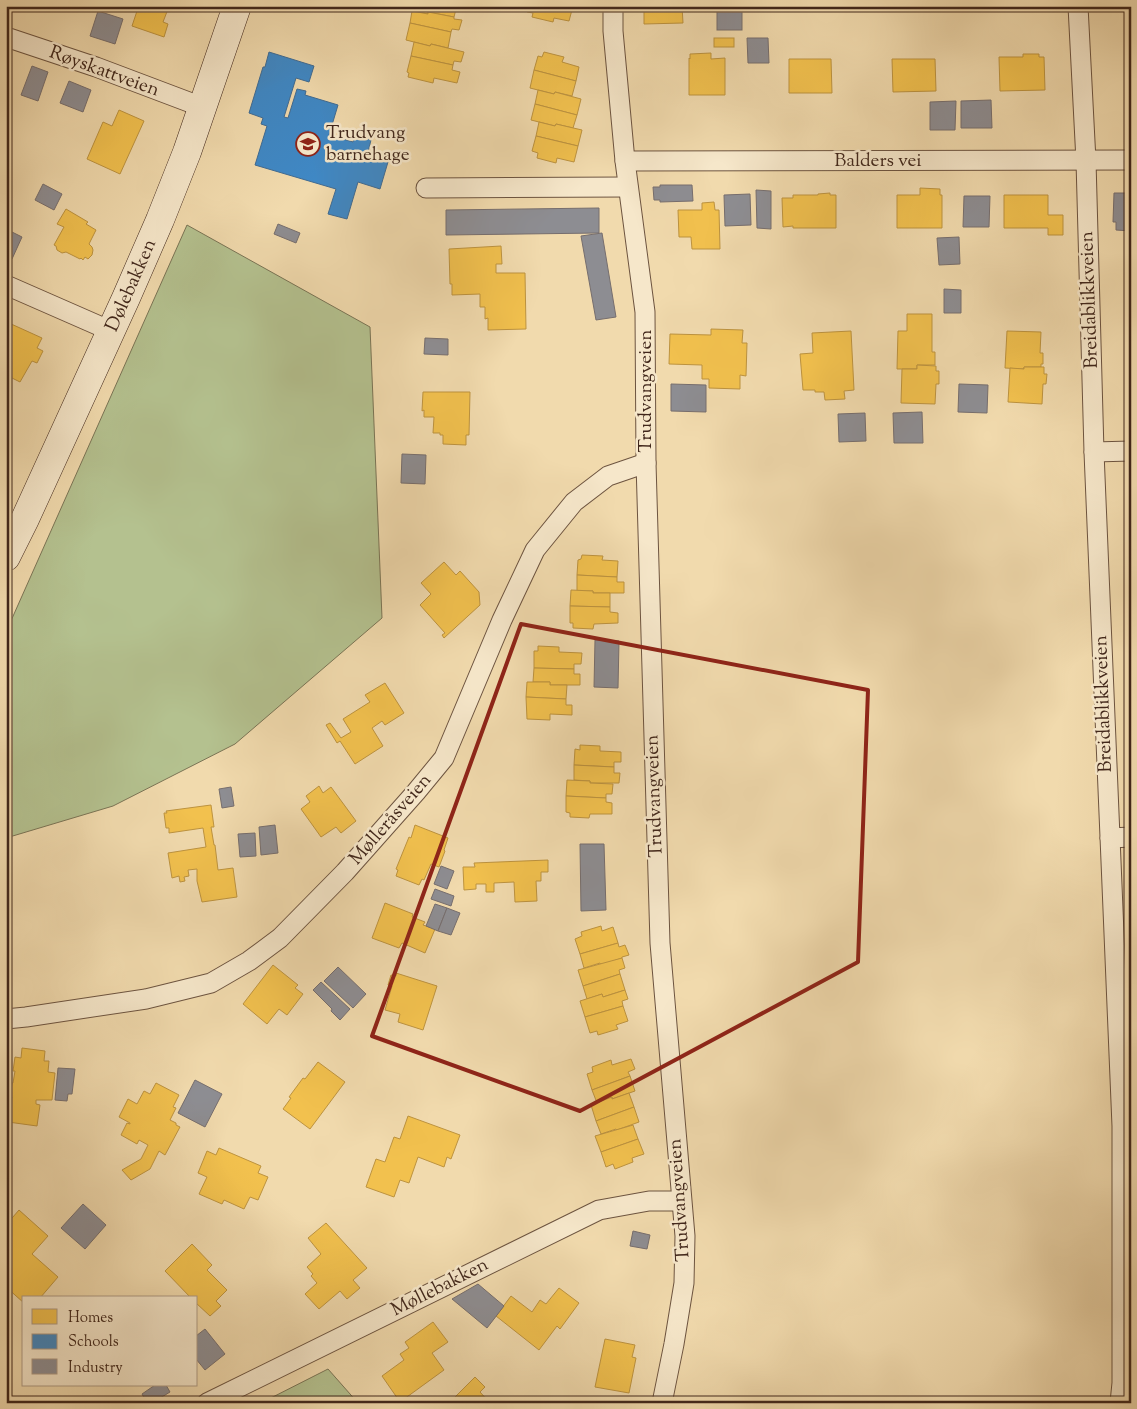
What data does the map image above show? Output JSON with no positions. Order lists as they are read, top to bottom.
{
  "streets": {
    "main road": ["Dølebakken"],
    "street": [
      "Røyskattveien",
      "Balders vei",
      "Breidablikkveien",
      "Trudvangveien",
      "Mølleråsveien",
      "Møllebakken"
    ]
  },
  "crossings": [
    ["Røyskattveien", "Dølebakken"],
    ["Balders vei", "Breidablikkveien"],
    ["Balders vei", "Trudvangveien"],
    ["Trudvangveien", "Mølleråsveien"],
    ["Trudvangveien", "Møllebakken"]
  ],
  "places": {
    "school or university": ["Trudvang barnehage"]
  },
  "legend": ["Homes", "Schools", "Industry"]
}
